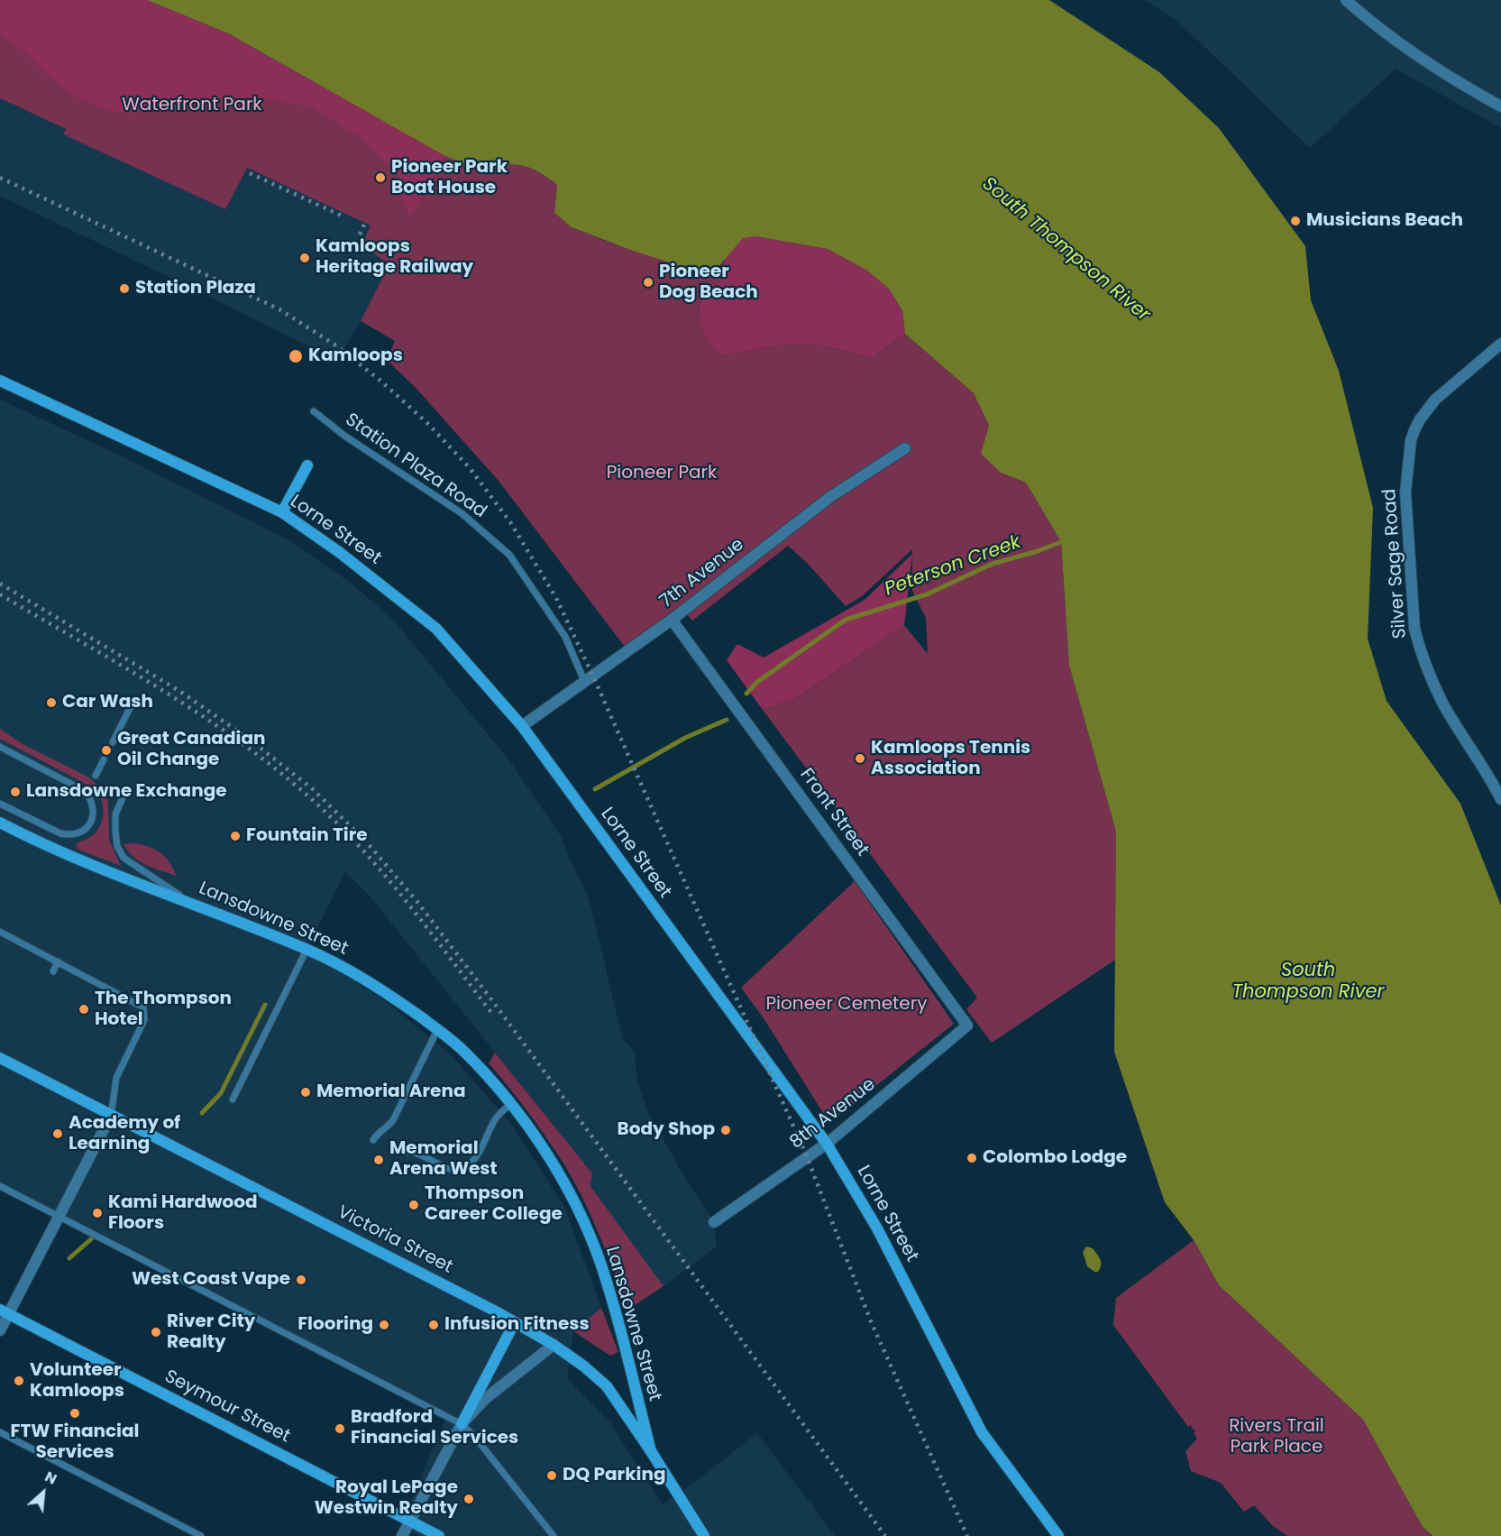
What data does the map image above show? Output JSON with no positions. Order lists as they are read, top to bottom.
{
  "streets": {
    "street": [
      "Lorne Street",
      "Silver Sage Road",
      "7th Avenue",
      "Front Street",
      "Lansdowne Street",
      "8th Avenue",
      "Victoria Street",
      "Seymour Street"
    ],
    "lane": ["Station Plaza Road"]
  },
  "crossings": [
    ["Station Plaza Road", "7th Avenue"],
    ["Lorne Street", "7th Avenue"],
    ["Lorne Street", "8th Avenue"],
    ["7th Avenue", "Front Street"],
    ["Front Street", "8th Avenue"],
    ["Lansdowne Street", "Victoria Street"]
  ],
  "water": ["South Thompson River", "Peterson Creek"],
  "parks": [
    "Waterfront Park",
    "Pioneer Park",
    "Pioneer Cemetery",
    "Rivers Trail Park Place"
  ],
  "places": [
    "Pioneer Park Boat House",
    "Musicians Beach",
    "Kamloops Heritage Railway",
    "Pioneer Dog Beach",
    "Station Plaza",
    "Kamloops",
    "Car Wash",
    "Great Canadian Oil Change",
    "Kamloops Tennis Association",
    "Lansdowne Exchange",
    "Fountain Tire",
    "The Thompson Hotel",
    "Memorial Arena",
    "Body Shop",
    "Academy of Learning",
    "Colombo Lodge",
    "Memorial Arena West",
    "Thompson Career College",
    "Kami Hardwood Floors",
    "West Coast Vape",
    "Flooring",
    "Infusion Fitness",
    "River City Realty",
    "Volunteer Kamloops",
    "FTW Financial Services",
    "Bradford Financial Services",
    "DQ Parking",
    "Royal LePage Westwin Realty"
  ],
  "north": "top right"
}
